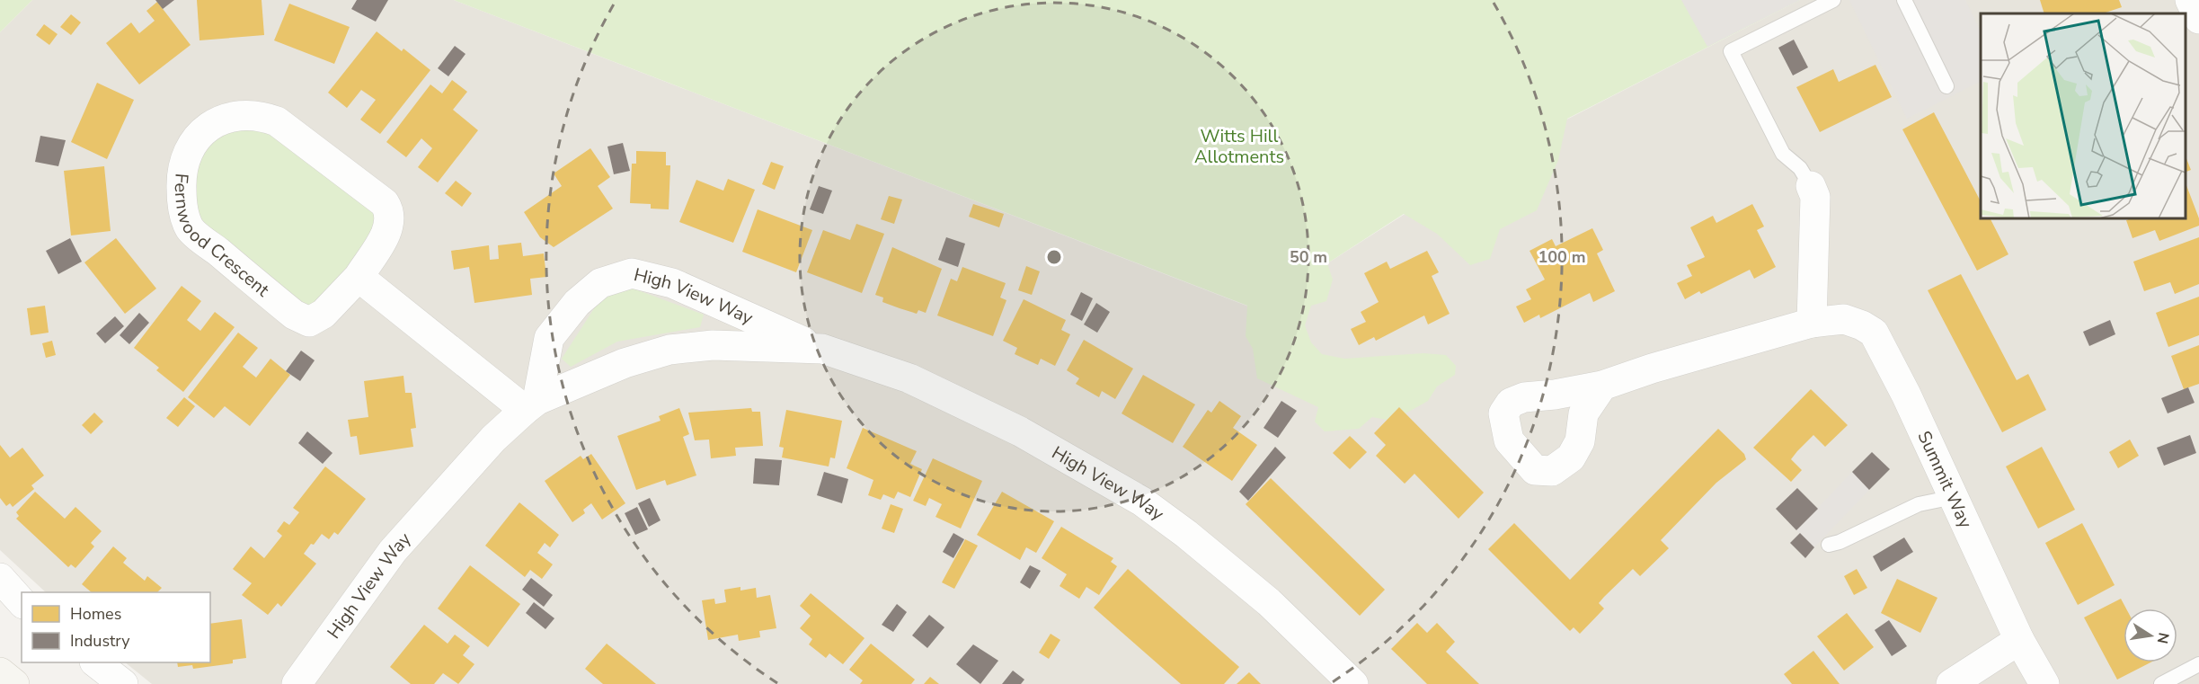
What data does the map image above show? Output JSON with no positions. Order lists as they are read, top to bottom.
{
  "streets": {
    "street": ["Fernwood Crescent", "High View Way", "Summit Way"]
  },
  "parks": ["Witts Hill Allotments"],
  "legend": ["Homes", "Industry"],
  "north": "right",
  "rings": ["50 m", "100 m"]
}
